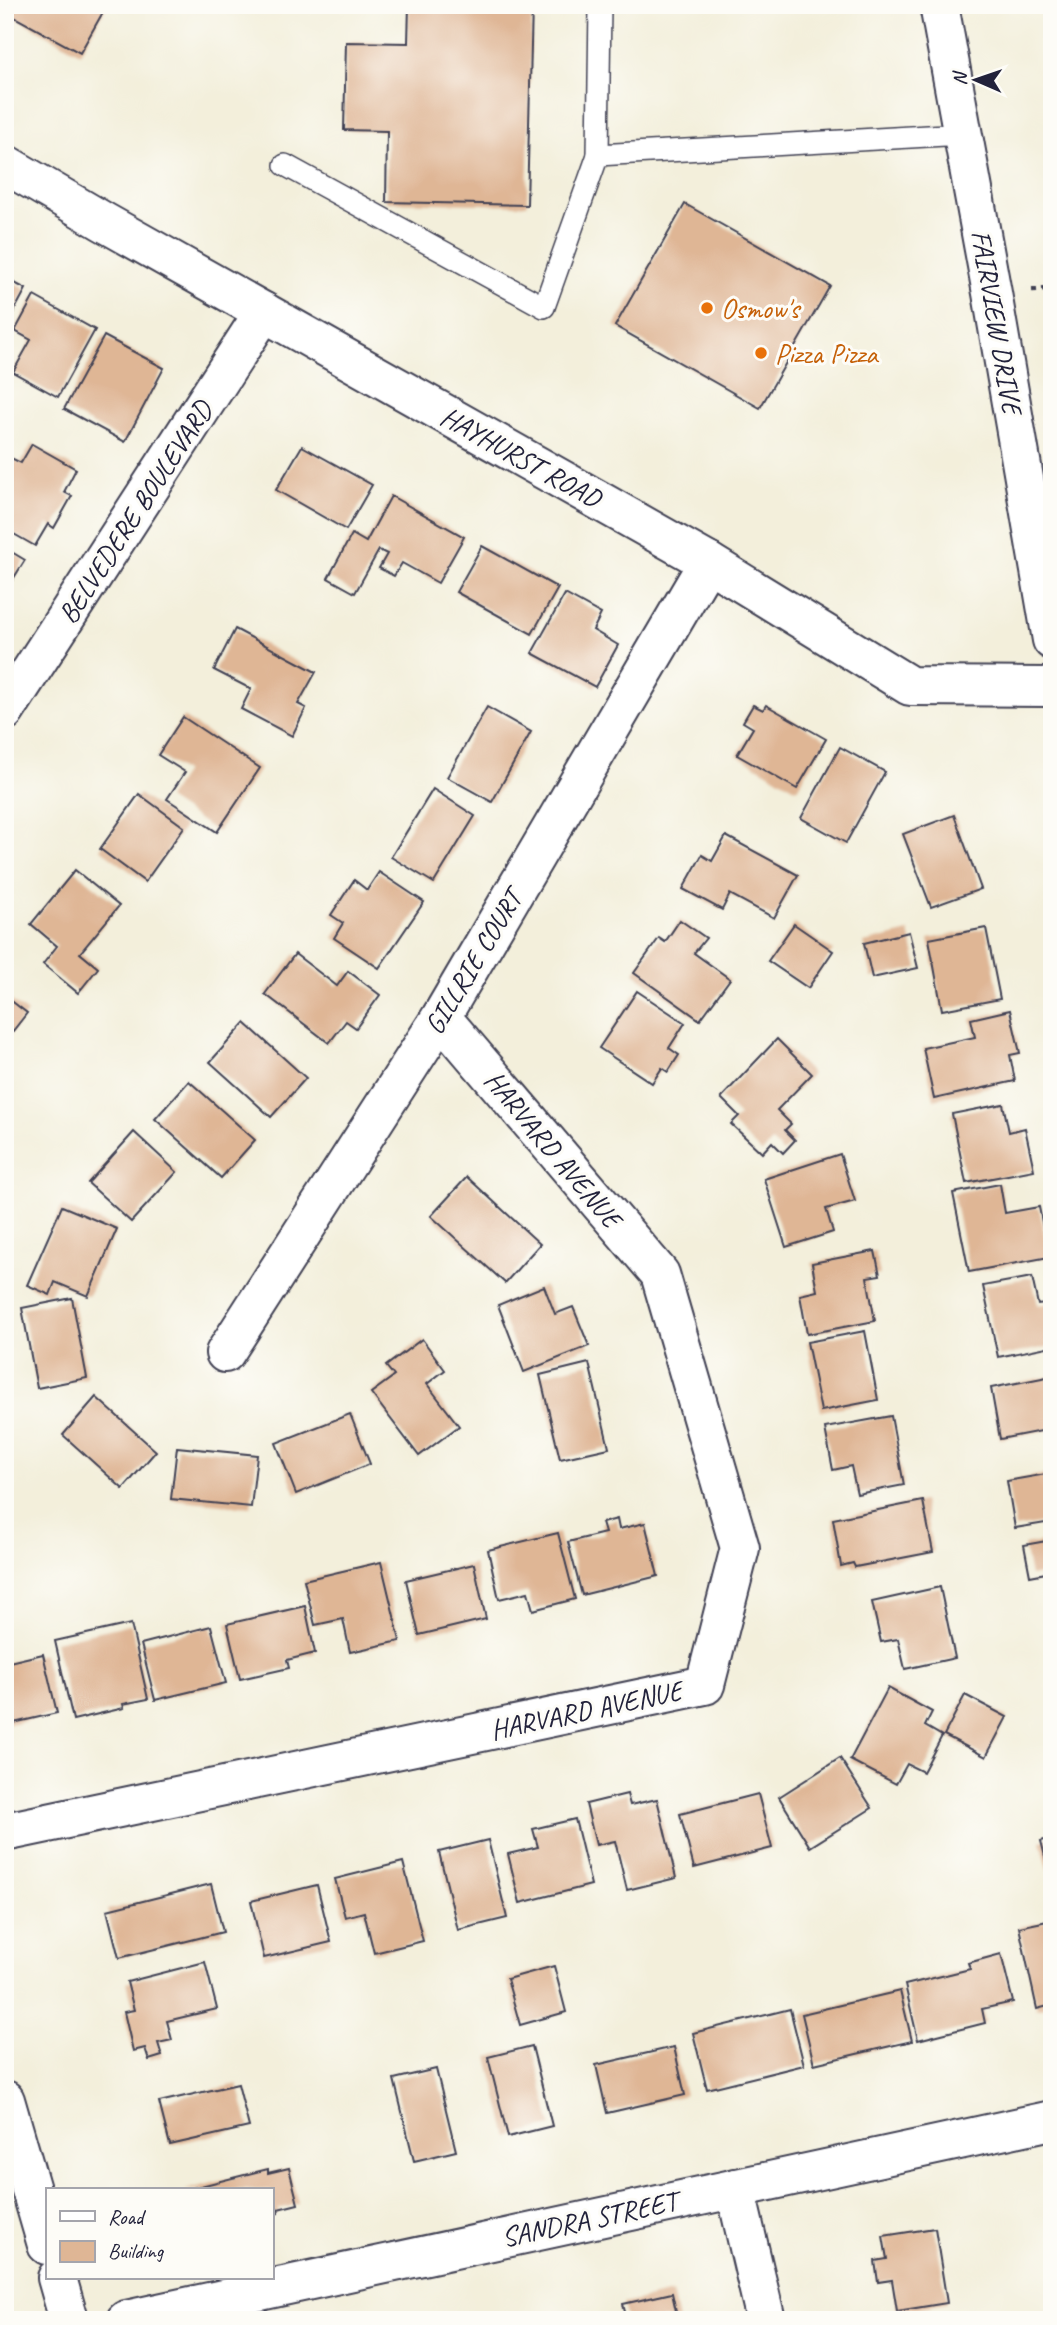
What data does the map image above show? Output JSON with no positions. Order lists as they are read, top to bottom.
{
  "streets": {
    "street": [
      "FAIRVIEW DRIVE",
      "HAYHURST ROAD",
      "BELVEDERE BOULEVARD",
      "GILLRIE COURT",
      "HARVARD AVENUE",
      "SANDRA STREET"
    ]
  },
  "crossings": [
    ["HAYHURST ROAD", "BELVEDERE BOULEVARD"],
    ["HAYHURST ROAD", "GILLRIE COURT"],
    ["GILLRIE COURT", "HARVARD AVENUE"]
  ],
  "places": ["Osmow's", "Pizza Pizza"],
  "legend": ["Road", "Building"],
  "north": "left"
}
